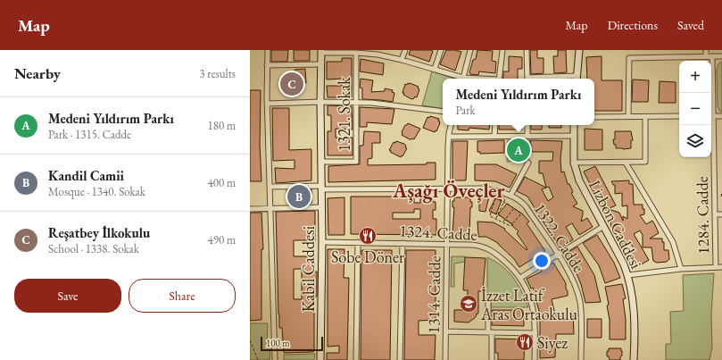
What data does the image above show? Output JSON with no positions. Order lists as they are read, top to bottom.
{
  "streets": {
    "main road": ["Lizbon Caddesi", "Kabil Caddesi"],
    "street": [
      "1321. Sokak",
      "1284. Cadde",
      "1324. Cadde",
      "1322. Cadde",
      "1314. Cadde"
    ]
  },
  "crossings": [
    ["1321. Sokak", "Kabil Caddesi"],
    ["1324. Cadde", "Kabil Caddesi"],
    ["1324. Cadde", "1314. Cadde"],
    ["1322. Cadde", "Kabil Caddesi"],
    ["1322. Cadde", "1314. Cadde"]
  ],
  "districts": ["Aşağı Öveçler"],
  "places": {
    "restaurant": ["Sobe Döner", "Siyez"],
    "school or university": ["İzzet Latif Aras Ortaokulu"]
  },
  "scale_bar": "100 m",
  "page": {
    "header": "Map",
    "nav": ["Map", "Directions", "Saved"],
    "heading": ["Nearby", "3 results"],
    "map_buttons": ["+", "−"],
    "pins": ["C", "A", "B"],
    "popup": ["Medeni Yıldırım Parkı", "Park"],
    "list": [
      {
        "mark": "A",
        "name": "Medeni Yıldırım Parkı",
        "note": "Park · 1315. Cadde",
        "value": "180 m"
      },
      {
        "mark": "B",
        "name": "Kandil Camii",
        "note": "Mosque · 1340. Sokak",
        "value": "400 m"
      },
      {
        "mark": "C",
        "name": "Reşatbey İlkokulu",
        "note": "School · 1338. Sokak",
        "value": "490 m"
      }
    ],
    "buttons": ["Save", "Share"],
    "scale": "100 m"
  }
}
